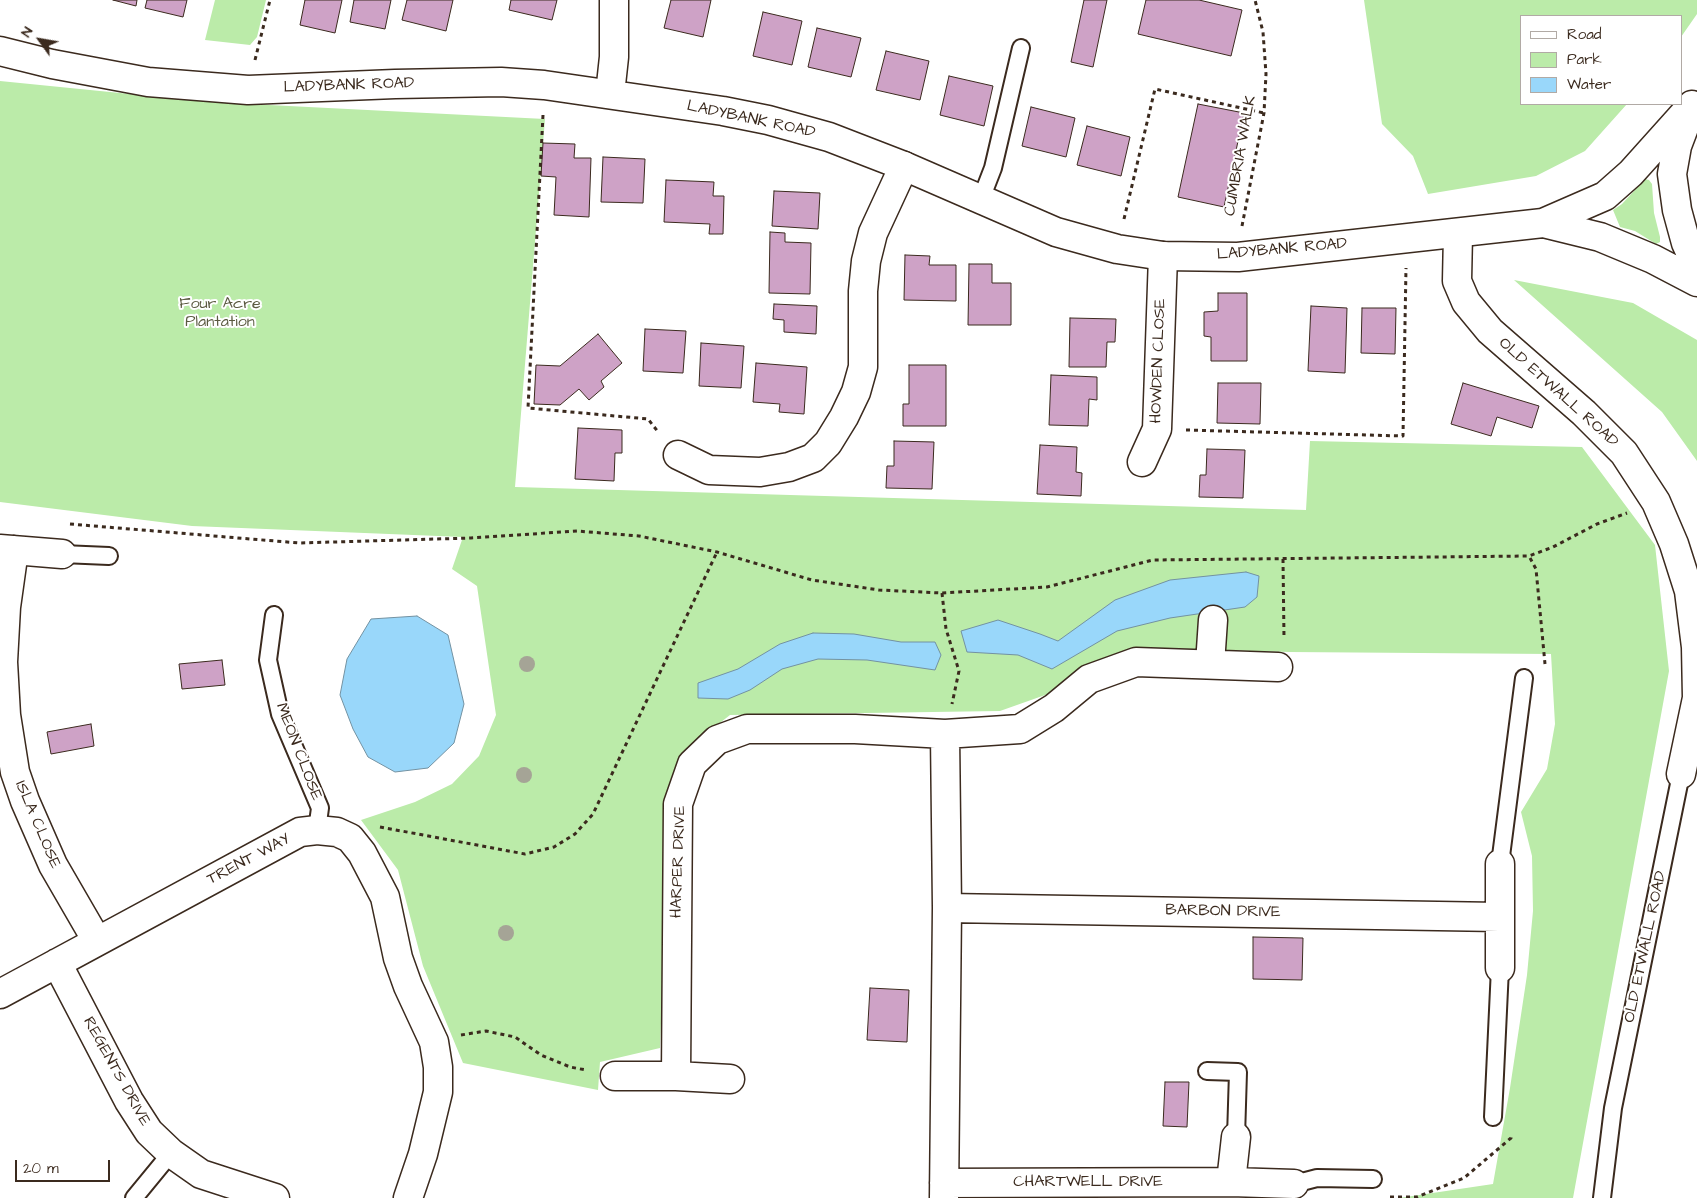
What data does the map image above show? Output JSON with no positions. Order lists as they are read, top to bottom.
{
  "streets": {
    "street": [
      "LADYBANK ROAD",
      "HOWDEN CLOSE",
      "OLD ETWALL ROAD",
      "ISLA CLOSE",
      "TRENT WAY",
      "HARPER DRIVE",
      "BARBON DRIVE",
      "REGENTS DRIVE",
      "CHARTWELL DRIVE"
    ],
    "lane": ["MEON CLOSE"],
    "path": ["CUMBRIA WALK"]
  },
  "crossings": [
    ["LADYBANK ROAD", "CUMBRIA WALK"],
    ["LADYBANK ROAD", "HOWDEN CLOSE"],
    ["LADYBANK ROAD", "OLD ETWALL ROAD"],
    ["MEON CLOSE", "TRENT WAY"],
    ["ISLA CLOSE", "TRENT WAY"],
    ["TRENT WAY", "REGENTS DRIVE"]
  ],
  "parks": ["Four Acre Plantation"],
  "legend": ["Road", "Park", "Water"],
  "scale_bar": "20 m",
  "north": "top left"
}
